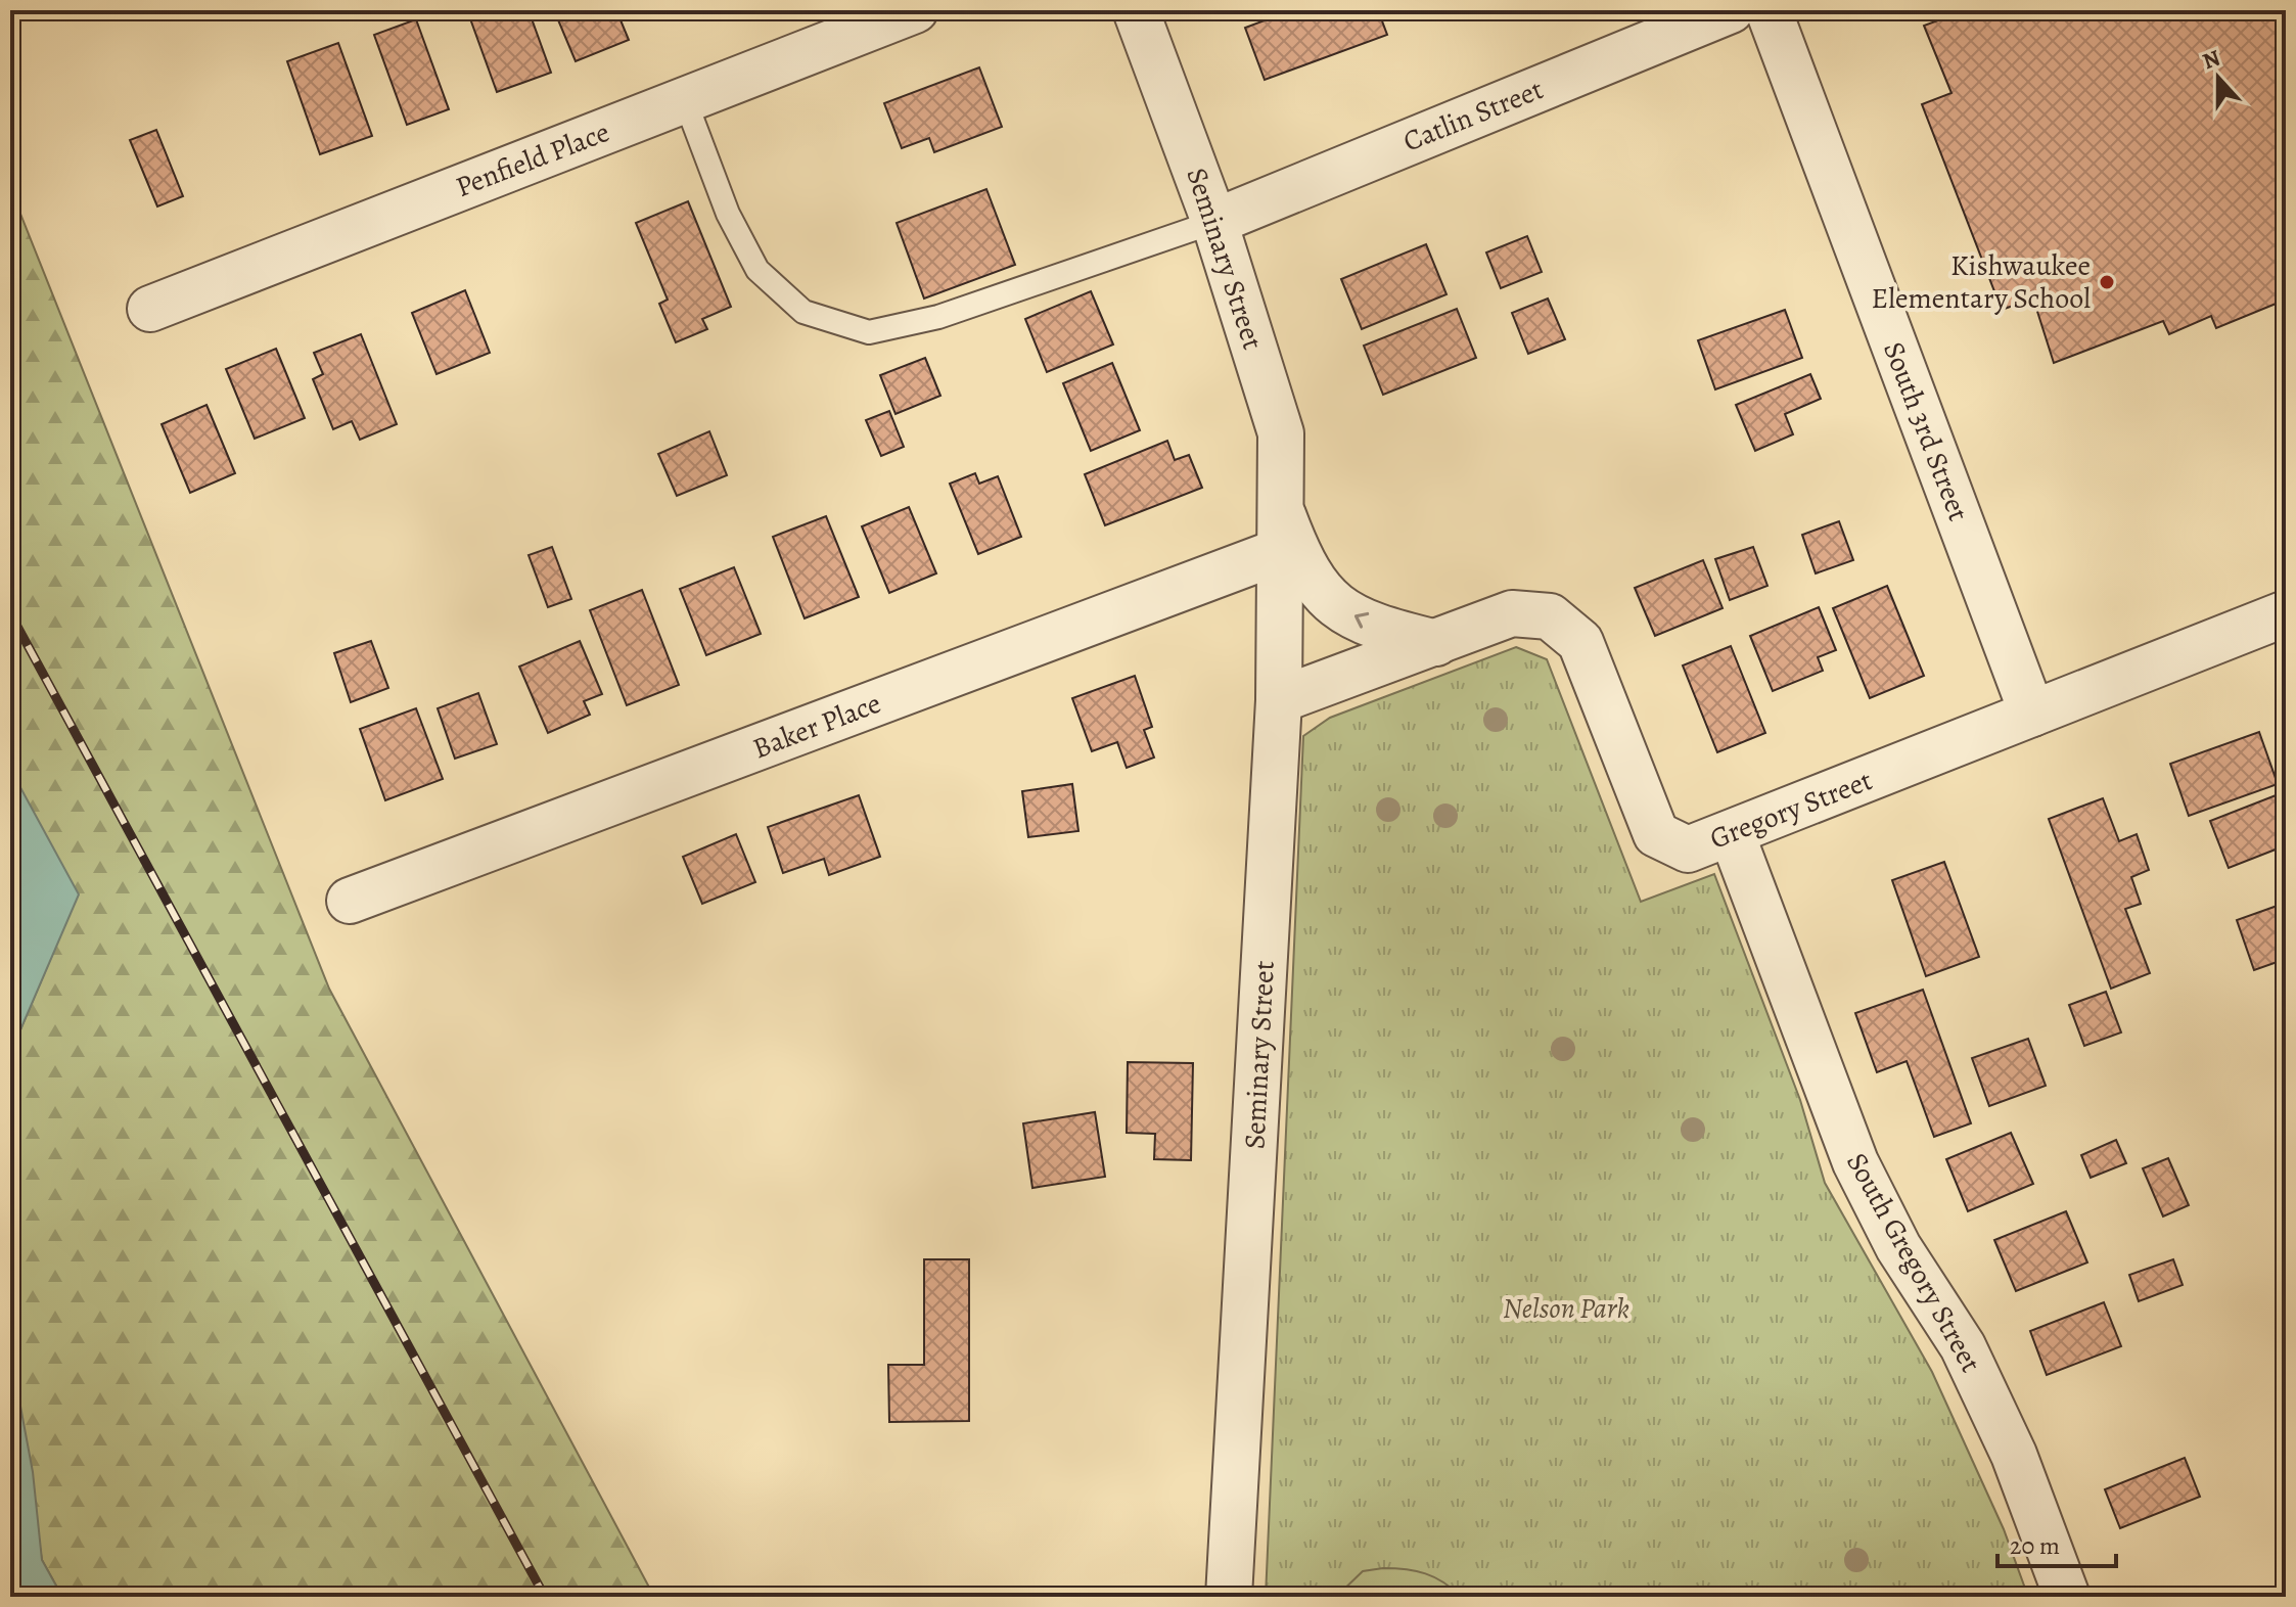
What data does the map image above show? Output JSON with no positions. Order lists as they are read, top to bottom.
{
  "streets": {
    "street": [
      "Catlin Street",
      "Penfield Place",
      "Seminary Street",
      "South 3rd Street",
      "Baker Place",
      "Gregory Street",
      "South Gregory Street"
    ]
  },
  "crossings": [
    ["Catlin Street", "Seminary Street"],
    ["Seminary Street", "Baker Place"],
    ["Seminary Street", "Gregory Street"],
    ["South 3rd Street", "Gregory Street"],
    ["Gregory Street", "South Gregory Street"]
  ],
  "parks": ["Nelson Park"],
  "places": ["Kishwaukee Elementary School"],
  "scale_bar": "20 m",
  "north": "top"
}
